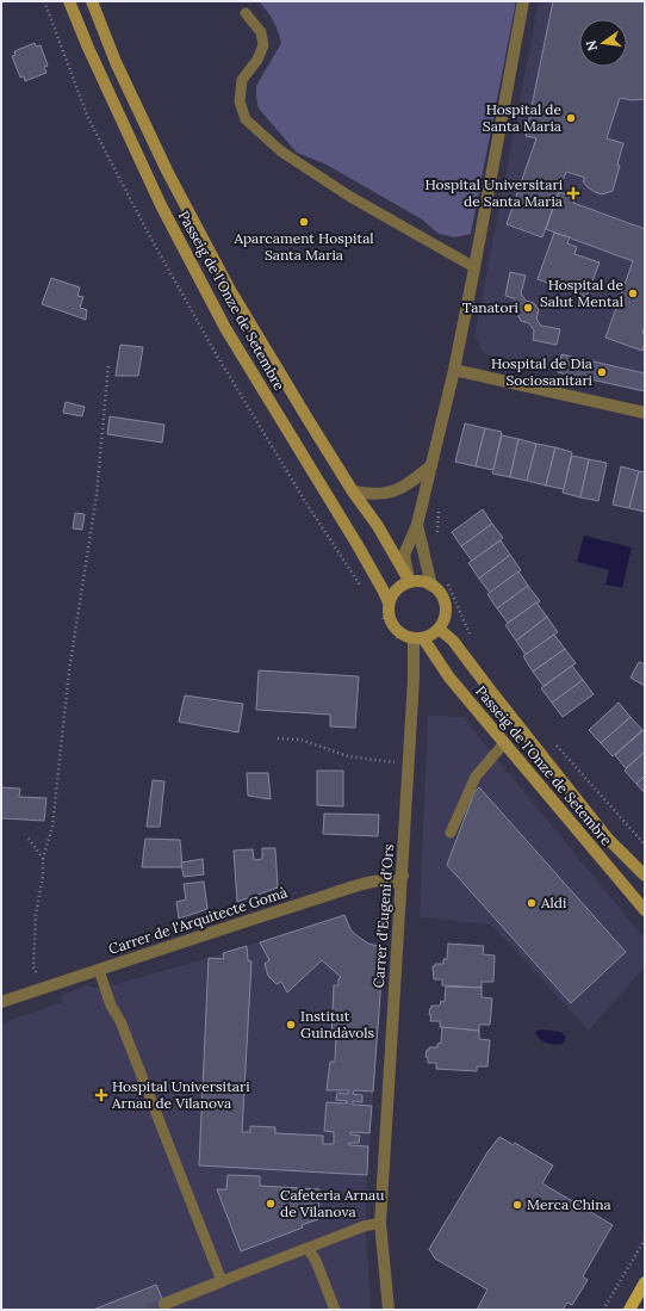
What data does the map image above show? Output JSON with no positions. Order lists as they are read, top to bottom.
{
  "streets": {
    "street": ["Passeig de l'Onze de Setembre", "Carrer d'Eugeni d'Ors", "Carrer de l'Arquitecte Gomà"]
  },
  "crossings": [
    ["Passeig de l'Onze de Setembre", "Carrer d'Eugeni d'Ors"],
    ["Carrer d'Eugeni d'Ors", "Carrer de l'Arquitecte Gomà"]
  ],
  "places": {
    "other": [
      "Hospital de Santa Maria",
      "Aparcament Hospital Santa Maria",
      "Hospital de Salut Mental",
      "Tanatori",
      "Hospital de Dia Sociosanitari",
      "Aldi",
      "Institut Guindàvols",
      "Cafeteria Arnau de Vilanova",
      "Merca China"
    ],
    "health": ["Hospital Universitari de Santa Maria", "Hospital Universitari Arnau de Vilanova"]
  },
  "north": "left"
}
